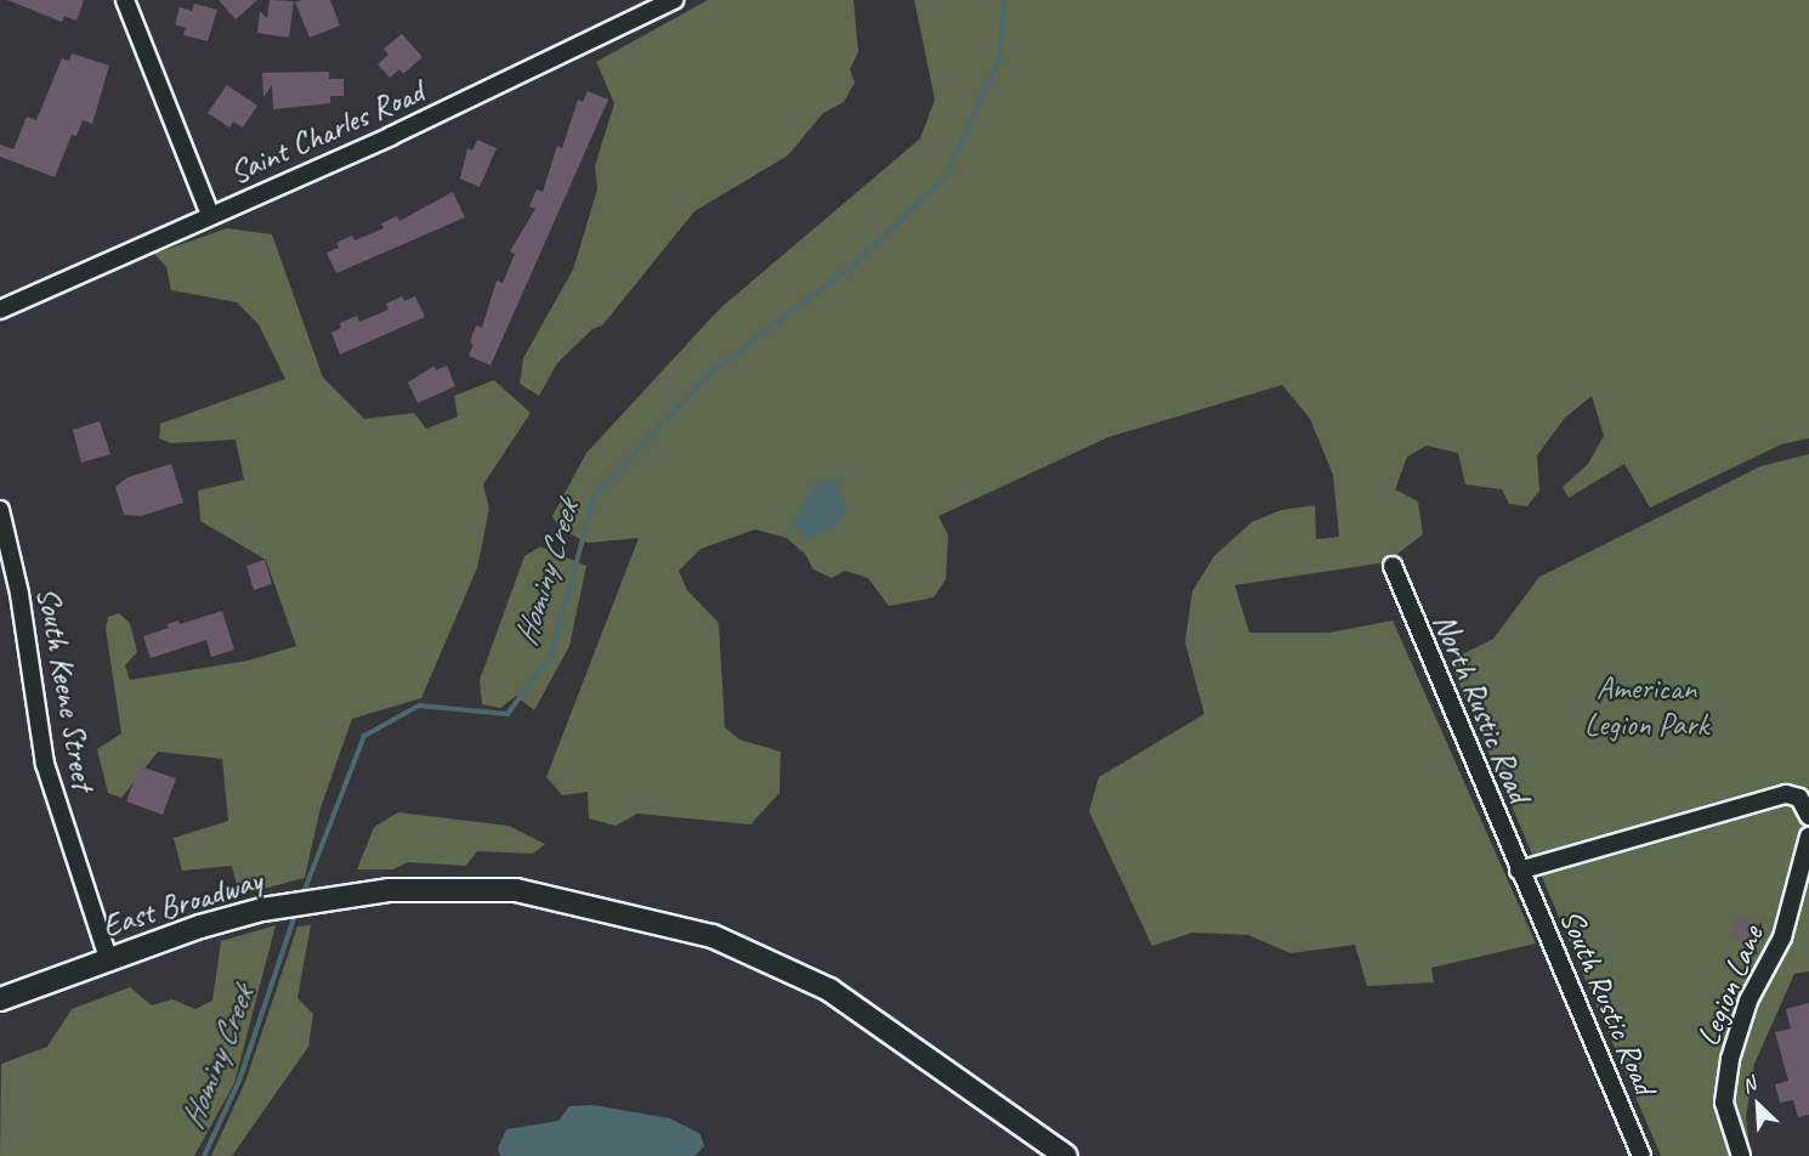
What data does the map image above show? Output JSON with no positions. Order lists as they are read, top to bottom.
{
  "streets": {
    "main road": ["East Broadway"],
    "street": [
      "Saint Charles Road",
      "South Keene Street",
      "North Rustic Road",
      "Legion Lane",
      "South Rustic Road"
    ]
  },
  "crossings": [
    ["South Keene Street", "East Broadway"],
    ["North Rustic Road", "South Rustic Road"]
  ],
  "water": ["Hominy Creek"],
  "parks": ["American Legion Park"],
  "north": "top left"
}
